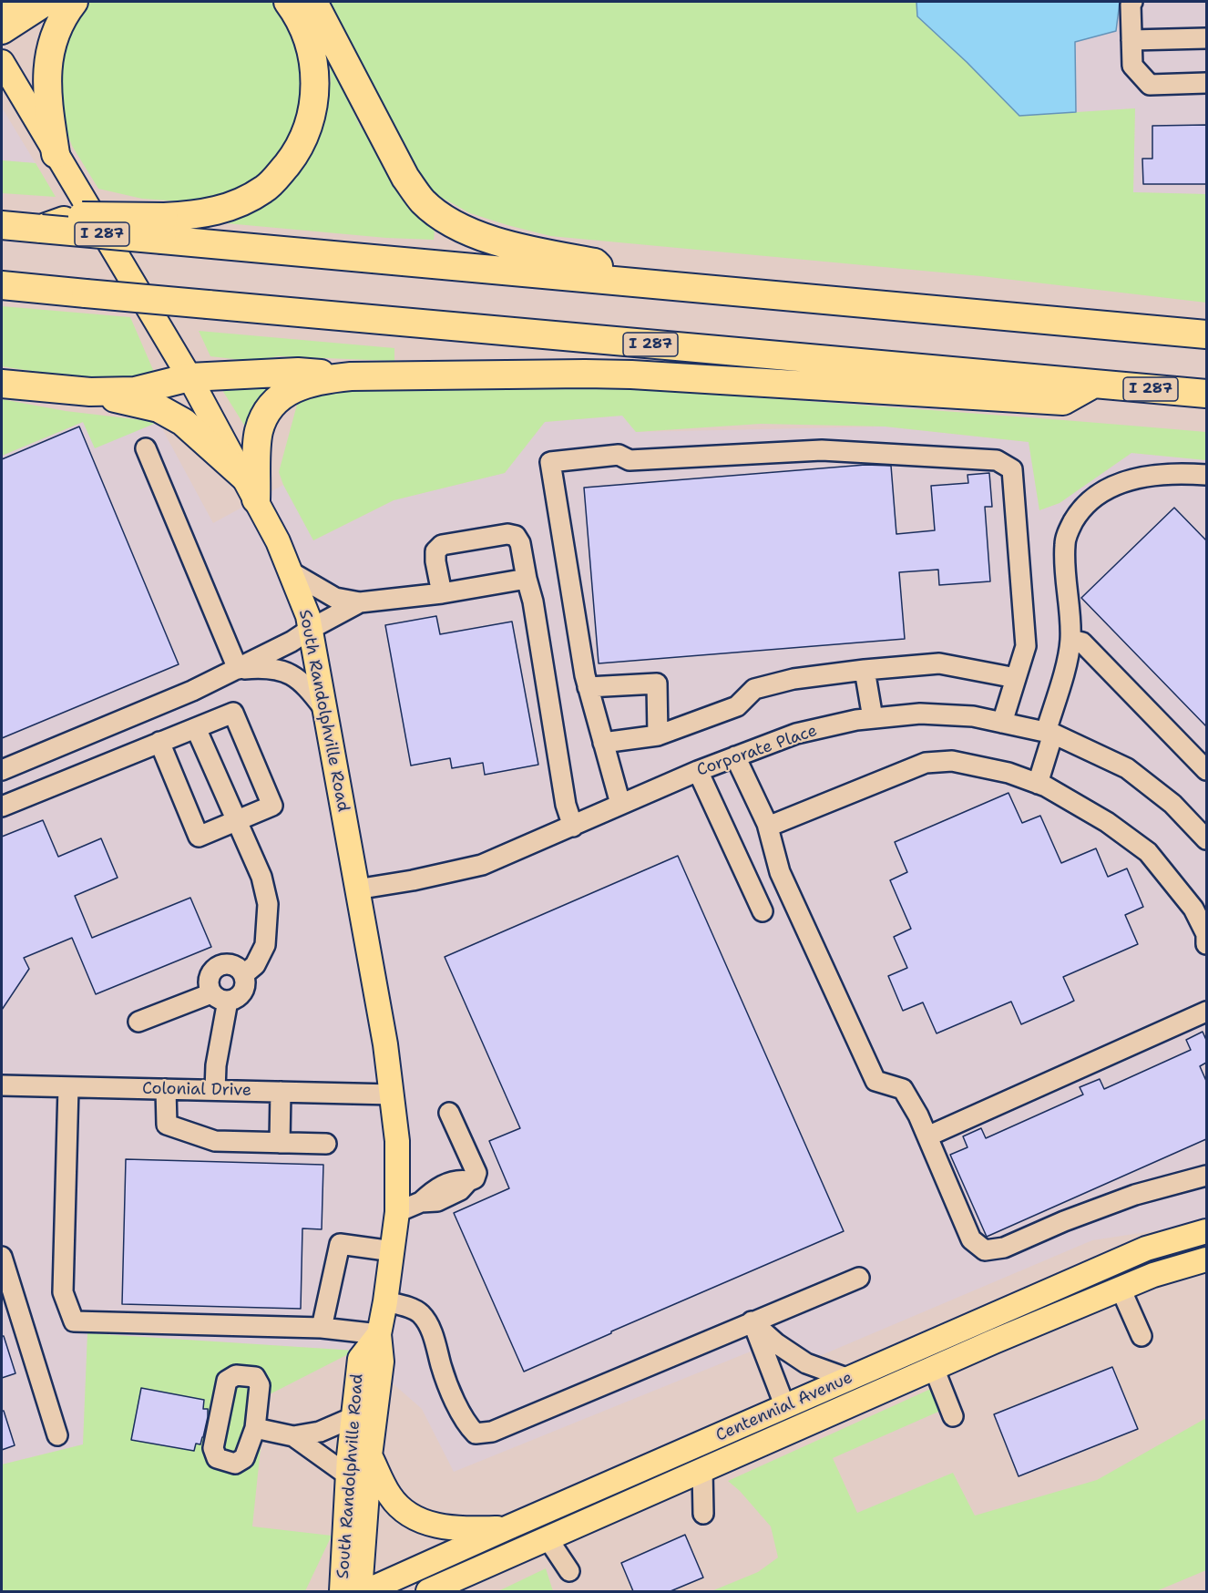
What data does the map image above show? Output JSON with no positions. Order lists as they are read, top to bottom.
{
  "streets": {
    "highway": ["I 287"],
    "main road": ["South Randolphville Road", "Centennial Avenue"],
    "street": ["Corporate Place", "Colonial Drive"]
  },
  "crossings": [
    ["South Randolphville Road", "Corporate Place"],
    ["South Randolphville Road", "Colonial Drive"]
  ]
}
